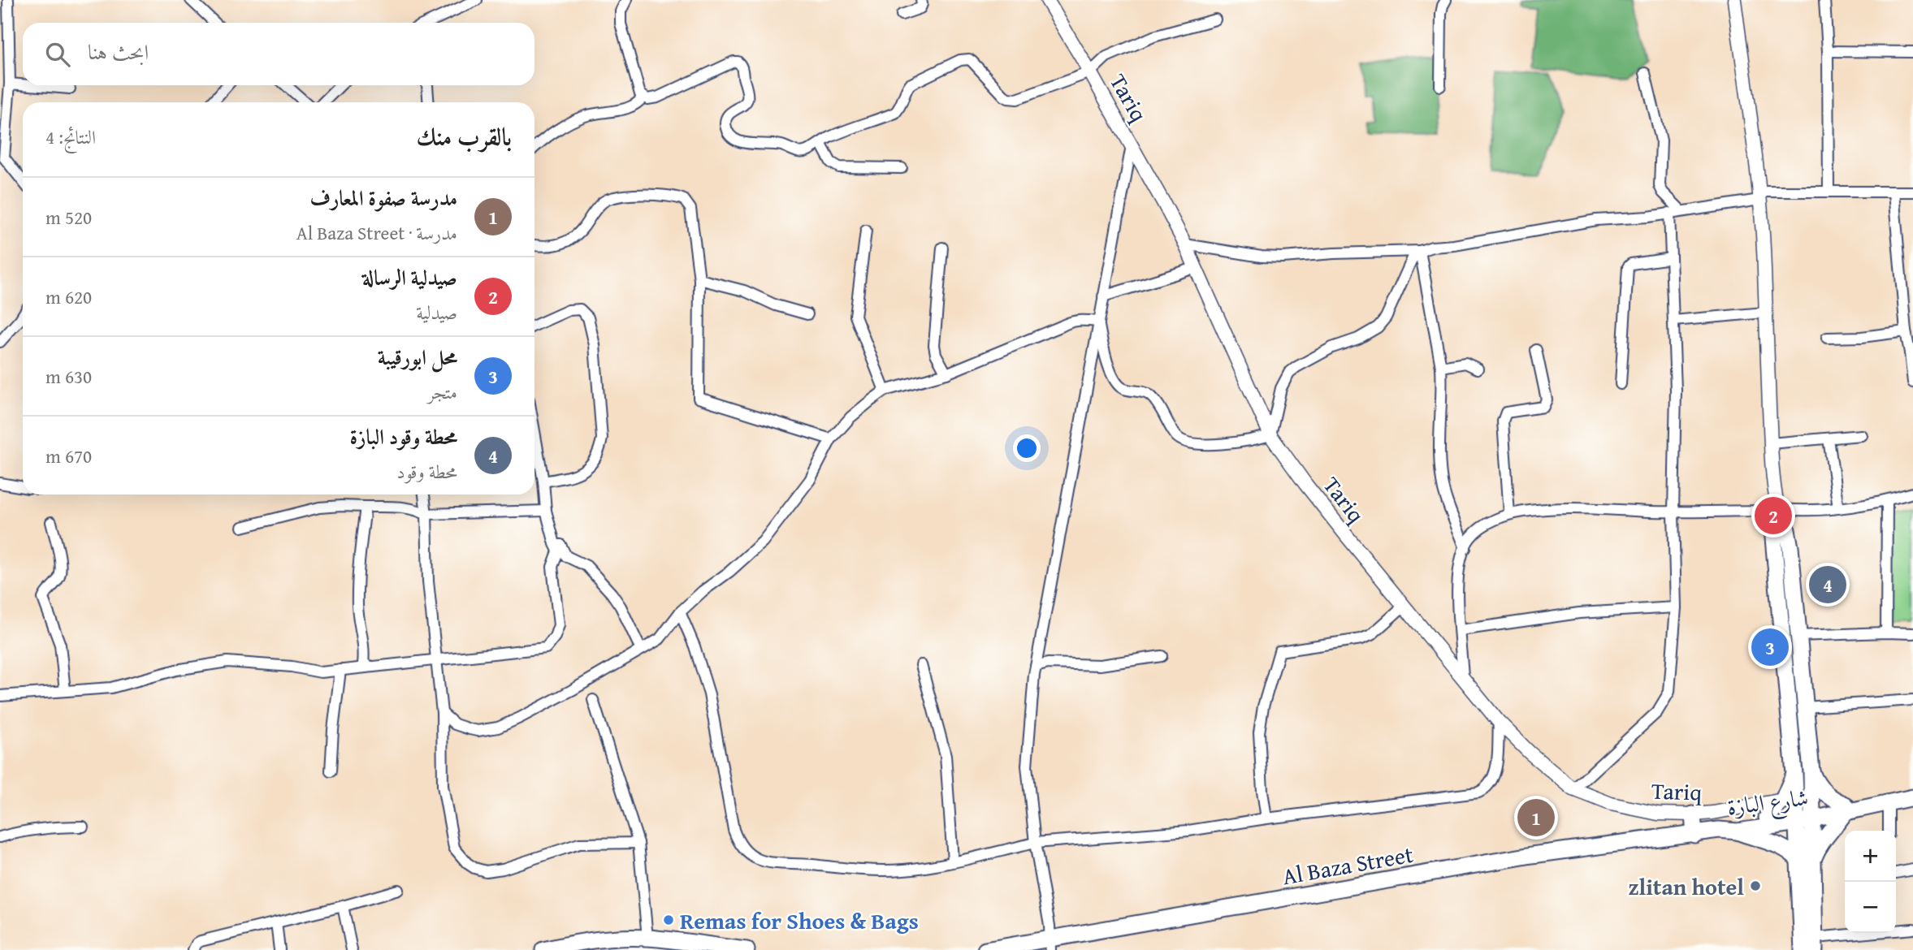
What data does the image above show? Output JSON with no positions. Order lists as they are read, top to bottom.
{
  "streets": {
    "main road": ["Tariq", "شارع البازة", "Al Baza Street"]
  },
  "crossings": [
    ["شارع البازة", "Al Baza Street"]
  ],
  "places": ["zlitan hotel", "Remas for Shoes & Bags"],
  "page": {
    "search": "ابحث هنا",
    "heading": ["بالقرب منك", "النتائج: 4"],
    "list": [
      {
        "mark": "1",
        "name": "مدرسة صفوة المعارف",
        "note": "مدرسة · Al Baza Street",
        "value": "520 m"
      },
      {
        "mark": "2",
        "name": "صيدلية الرسالة",
        "note": "صيدلية",
        "value": "620 m"
      },
      {
        "mark": "3",
        "name": "محل ابورقيبة",
        "note": "متجر",
        "value": "630 m"
      },
      {
        "mark": "4",
        "name": "محطة وقود البازة",
        "note": "محطة وقود",
        "value": "670 m"
      }
    ],
    "pins": [
      "2",
      "4",
      "3",
      "1"
    ],
    "map_buttons": ["+", "−"]
  }
}
